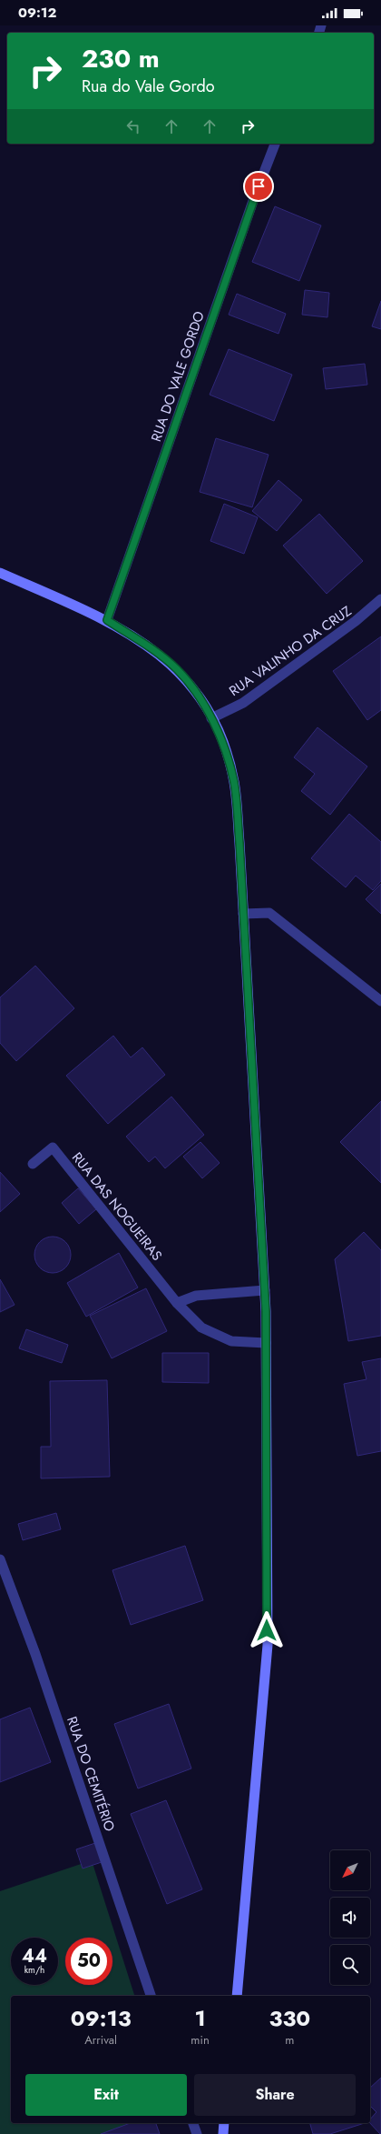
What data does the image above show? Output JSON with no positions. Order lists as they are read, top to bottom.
{
  "streets": {
    "street": [
      "RUA DO VALE GORDO",
      "RUA VALINHO DA CRUZ",
      "RUA DAS NOGUEIRAS",
      "RUA DO CEMITÉRIO"
    ]
  },
  "north": "bottom left",
  "page": {
    "status": "09:12",
    "turn": ["230 m", "Rua do Vale Gordo"],
    "speed": "44 km/h",
    "limit": "50",
    "eta": [
      "09:13",
      "Arrival",
      "1",
      "min",
      "330",
      "m"
    ],
    "buttons": ["Exit", "Share"]
  }
}
